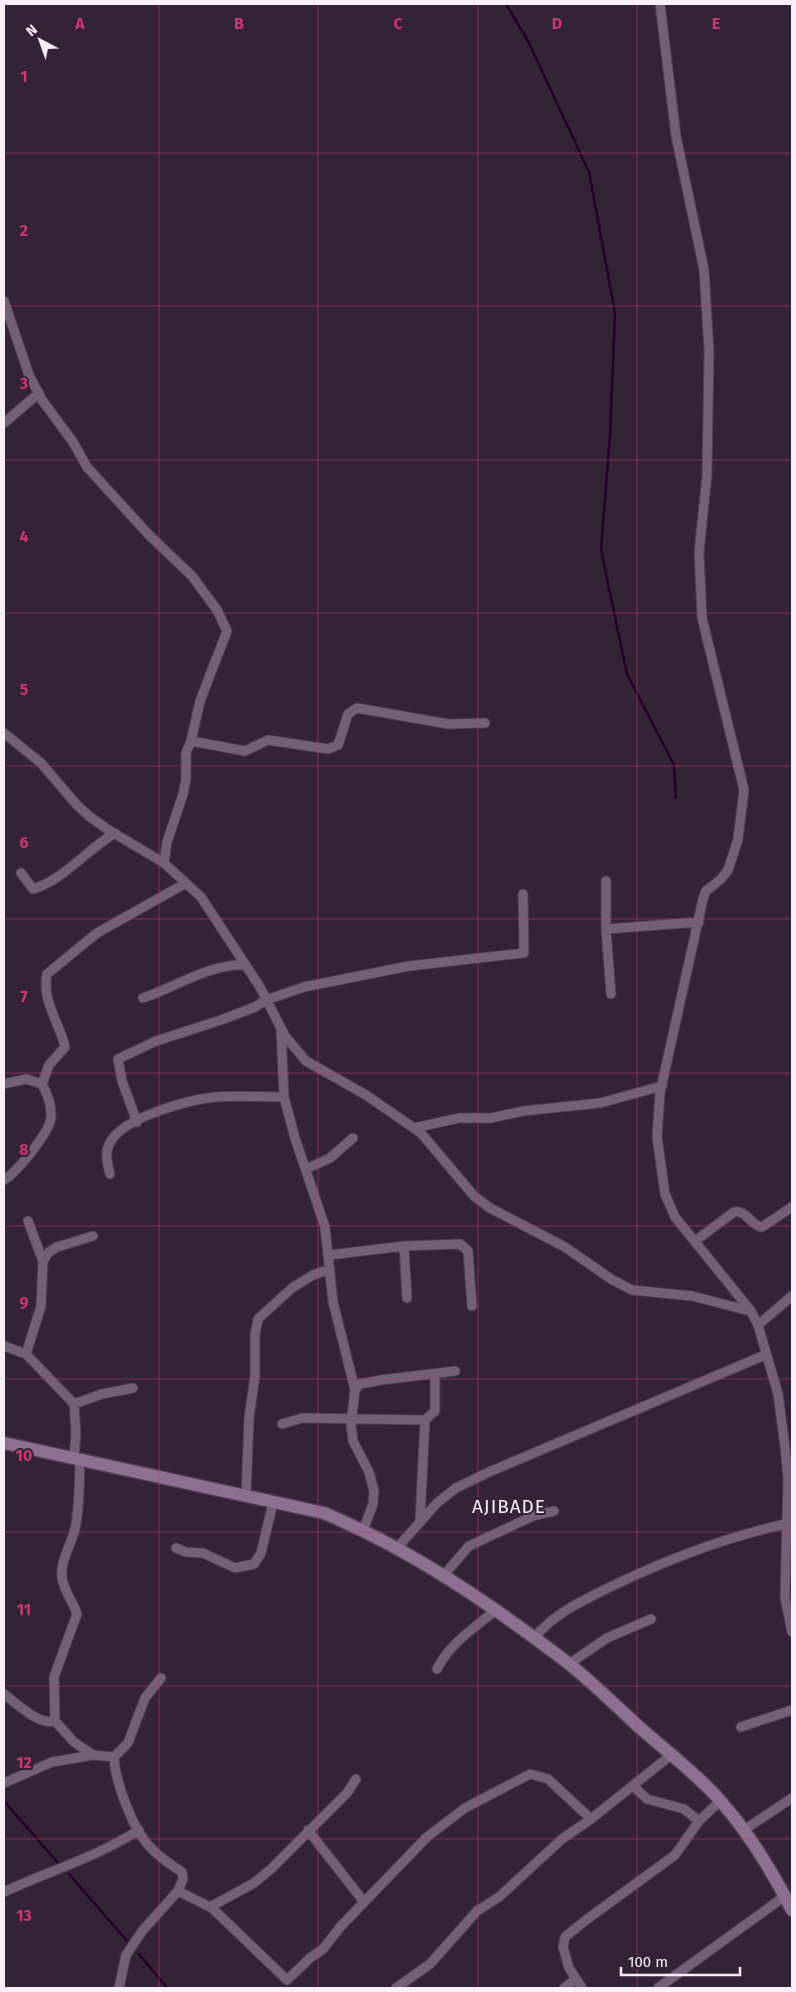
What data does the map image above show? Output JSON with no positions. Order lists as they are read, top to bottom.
{
  "districts": ["AJIBADE"],
  "scale_bar": "100 m",
  "north": "top left",
  "grid": {
    "columns": [
      "A",
      "B",
      "C",
      "D",
      "E"
    ],
    "rows": [
      "1",
      "2",
      "3",
      "4",
      "5",
      "6",
      "7",
      "8",
      "9",
      "10",
      "11",
      "12",
      "13"
    ]
  }
}
